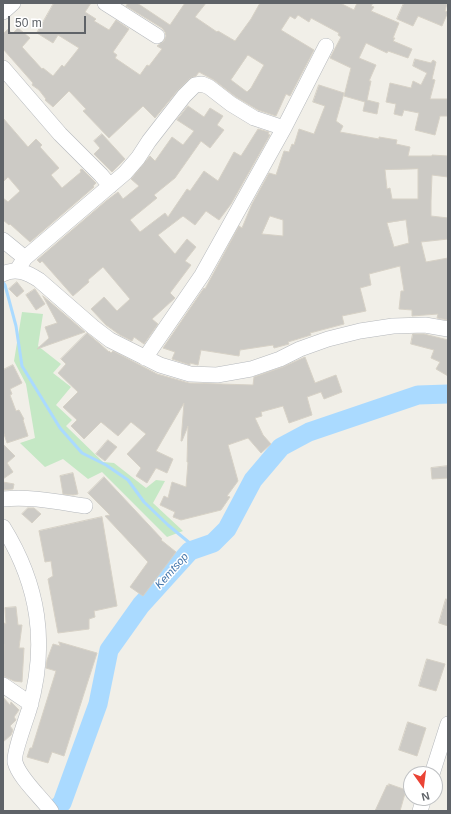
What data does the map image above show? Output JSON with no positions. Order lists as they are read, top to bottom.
{
  "water": ["Kemtsop"],
  "scale_bar": "50 m",
  "north": "bottom"
}
